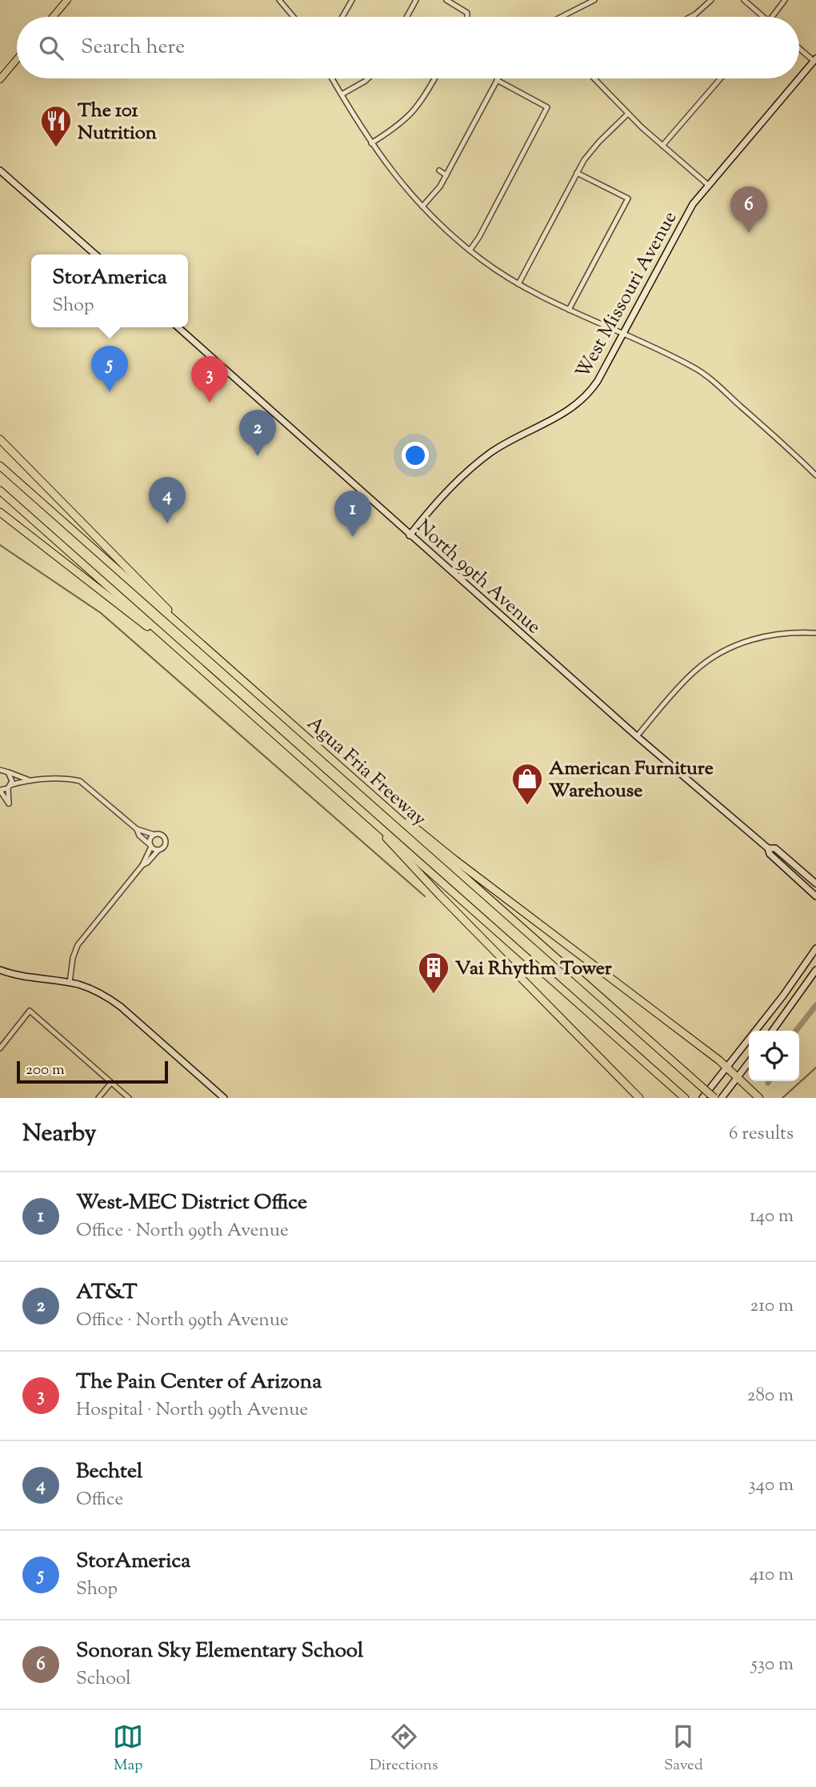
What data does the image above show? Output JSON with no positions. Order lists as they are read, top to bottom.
{
  "streets": {
    "highway": ["Agua Fria Freeway"],
    "main road": ["West Missouri Avenue", "North 99th Avenue"]
  },
  "crossings": [
    ["West Missouri Avenue", "North 99th Avenue"]
  ],
  "places": {
    "restaurant": ["The 101 Nutrition"],
    "shop": ["American Furniture Warehouse"],
    "building": ["Vai Rhythm Tower"]
  },
  "scale_bar": "200 m",
  "page": {
    "search": "Search here",
    "pins": [
      "6",
      "5",
      "3",
      "2",
      "4",
      "1"
    ],
    "popup": ["StorAmerica", "Shop"],
    "scale": "200 m",
    "heading": ["Nearby", "6 results"],
    "list": [
      {
        "mark": "1",
        "name": "West-MEC District Office",
        "note": "Office · North 99th Avenue",
        "value": "140 m"
      },
      {
        "mark": "2",
        "name": "AT&T",
        "note": "Office · North 99th Avenue",
        "value": "210 m"
      },
      {
        "mark": "3",
        "name": "The Pain Center of Arizona",
        "note": "Hospital · North 99th Avenue",
        "value": "280 m"
      },
      {
        "mark": "4",
        "name": "Bechtel",
        "note": "Office",
        "value": "340 m"
      },
      {
        "mark": "5",
        "name": "StorAmerica",
        "note": "Shop",
        "value": "410 m"
      },
      {
        "mark": "6",
        "name": "Sonoran Sky Elementary School",
        "note": "School",
        "value": "530 m"
      }
    ],
    "nav": ["Map", "Directions", "Saved"]
  }
}
